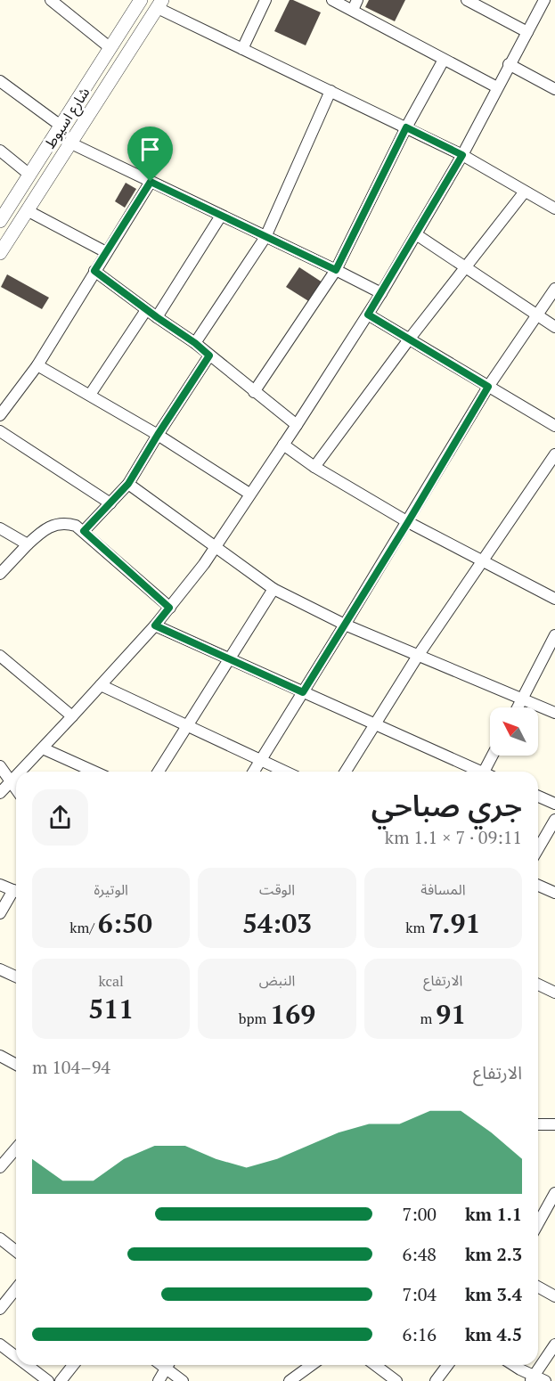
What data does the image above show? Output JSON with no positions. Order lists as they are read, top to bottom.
{
  "streets": {
    "street": ["شارع اسيوط"]
  },
  "north": "top left",
  "page": {
    "heading": ["جري صباحي", "09:11 · 7 × 1.1 km"],
    "stats": [
      ["المسافة", "7.91 km"],
      ["الوقت", "54:03"],
      ["الوتيرة", "6:50 /km"],
      ["الارتفاع", "91 m"],
      ["النبض", "169 bpm"],
      ["kcal", "511"]
    ],
    "chart": ["الارتفاع", "94–104 m"],
    "list": [
      {
        "name": "1.1 km",
        "note": "7:00"
      },
      {
        "name": "2.3 km",
        "note": "6:48"
      },
      {
        "name": "3.4 km",
        "note": "7:04"
      },
      {
        "name": "4.5 km",
        "note": "6:16"
      }
    ]
  }
}
